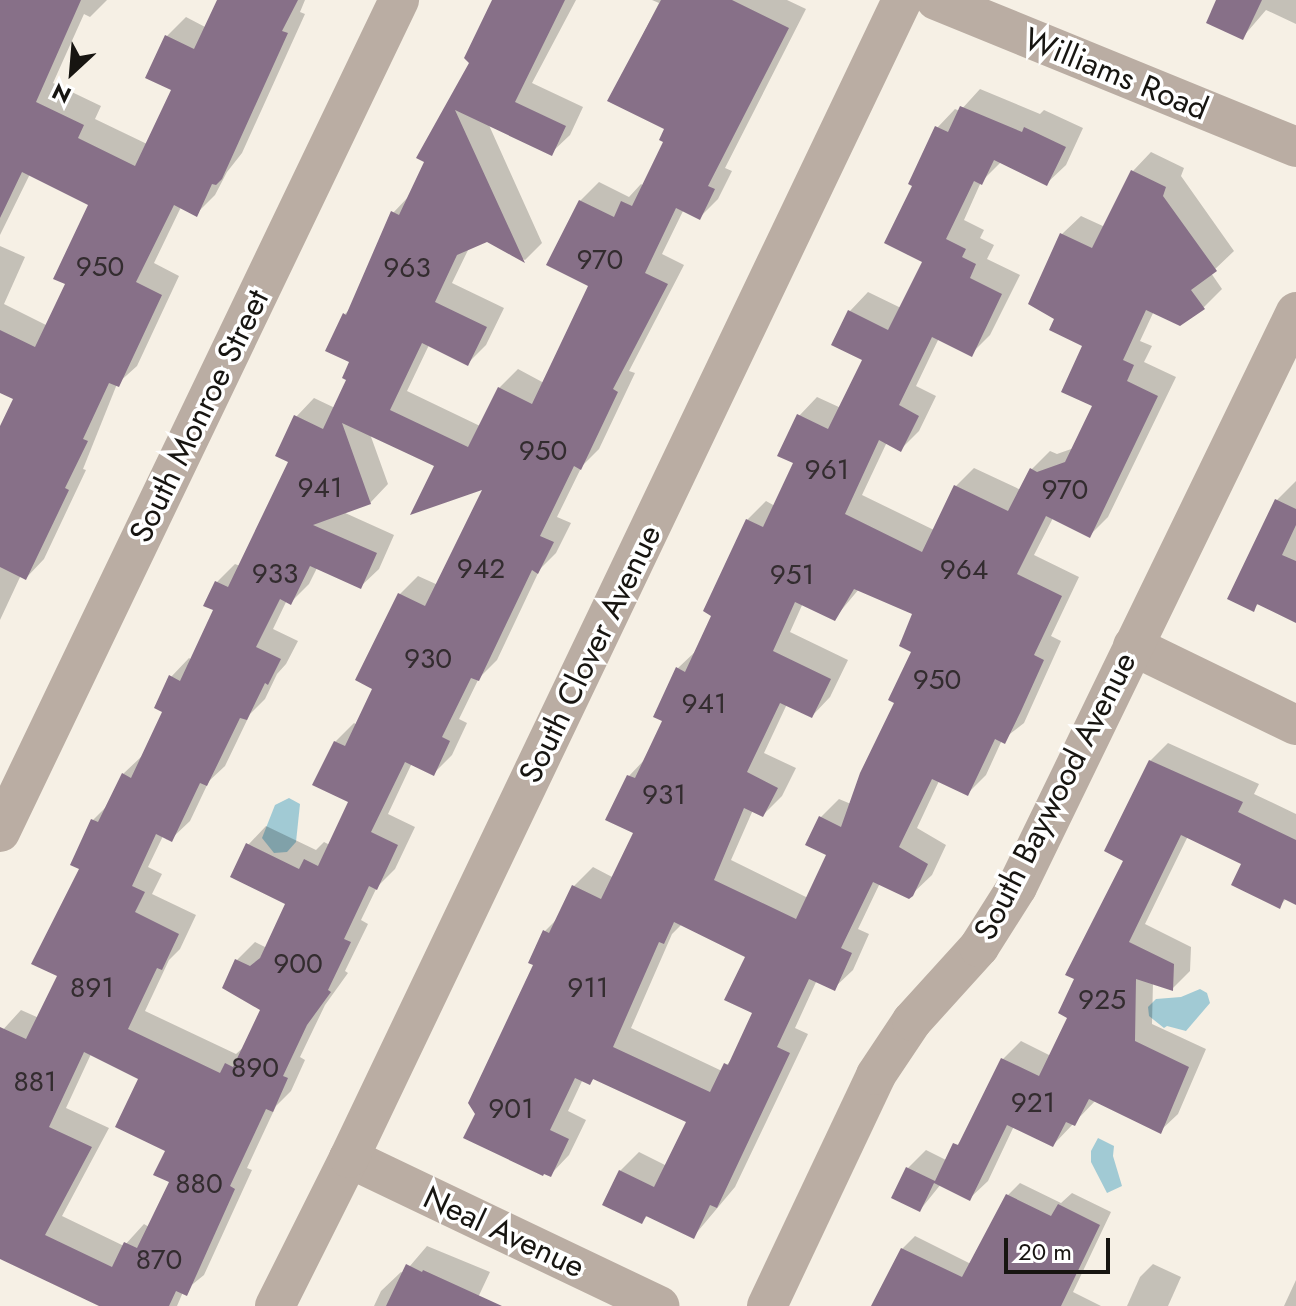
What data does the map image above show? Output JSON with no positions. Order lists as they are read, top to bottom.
{
  "streets": {
    "street": [
      "Williams Road",
      "South Monroe Street",
      "South Clover Avenue",
      "South Baywood Avenue",
      "Neal Avenue"
    ]
  },
  "crossings": [
    ["South Clover Avenue", "Neal Avenue"]
  ],
  "house_numbers": [
    "970",
    "950",
    "963",
    "950",
    "961",
    "941",
    "970",
    "942",
    "964",
    "933",
    "951",
    "930",
    "950",
    "941",
    "931",
    "900",
    "891",
    "911",
    "925",
    "890",
    "881",
    "921",
    "901",
    "880",
    "870"
  ],
  "scale_bar": "20 m",
  "north": "bottom left"
}
